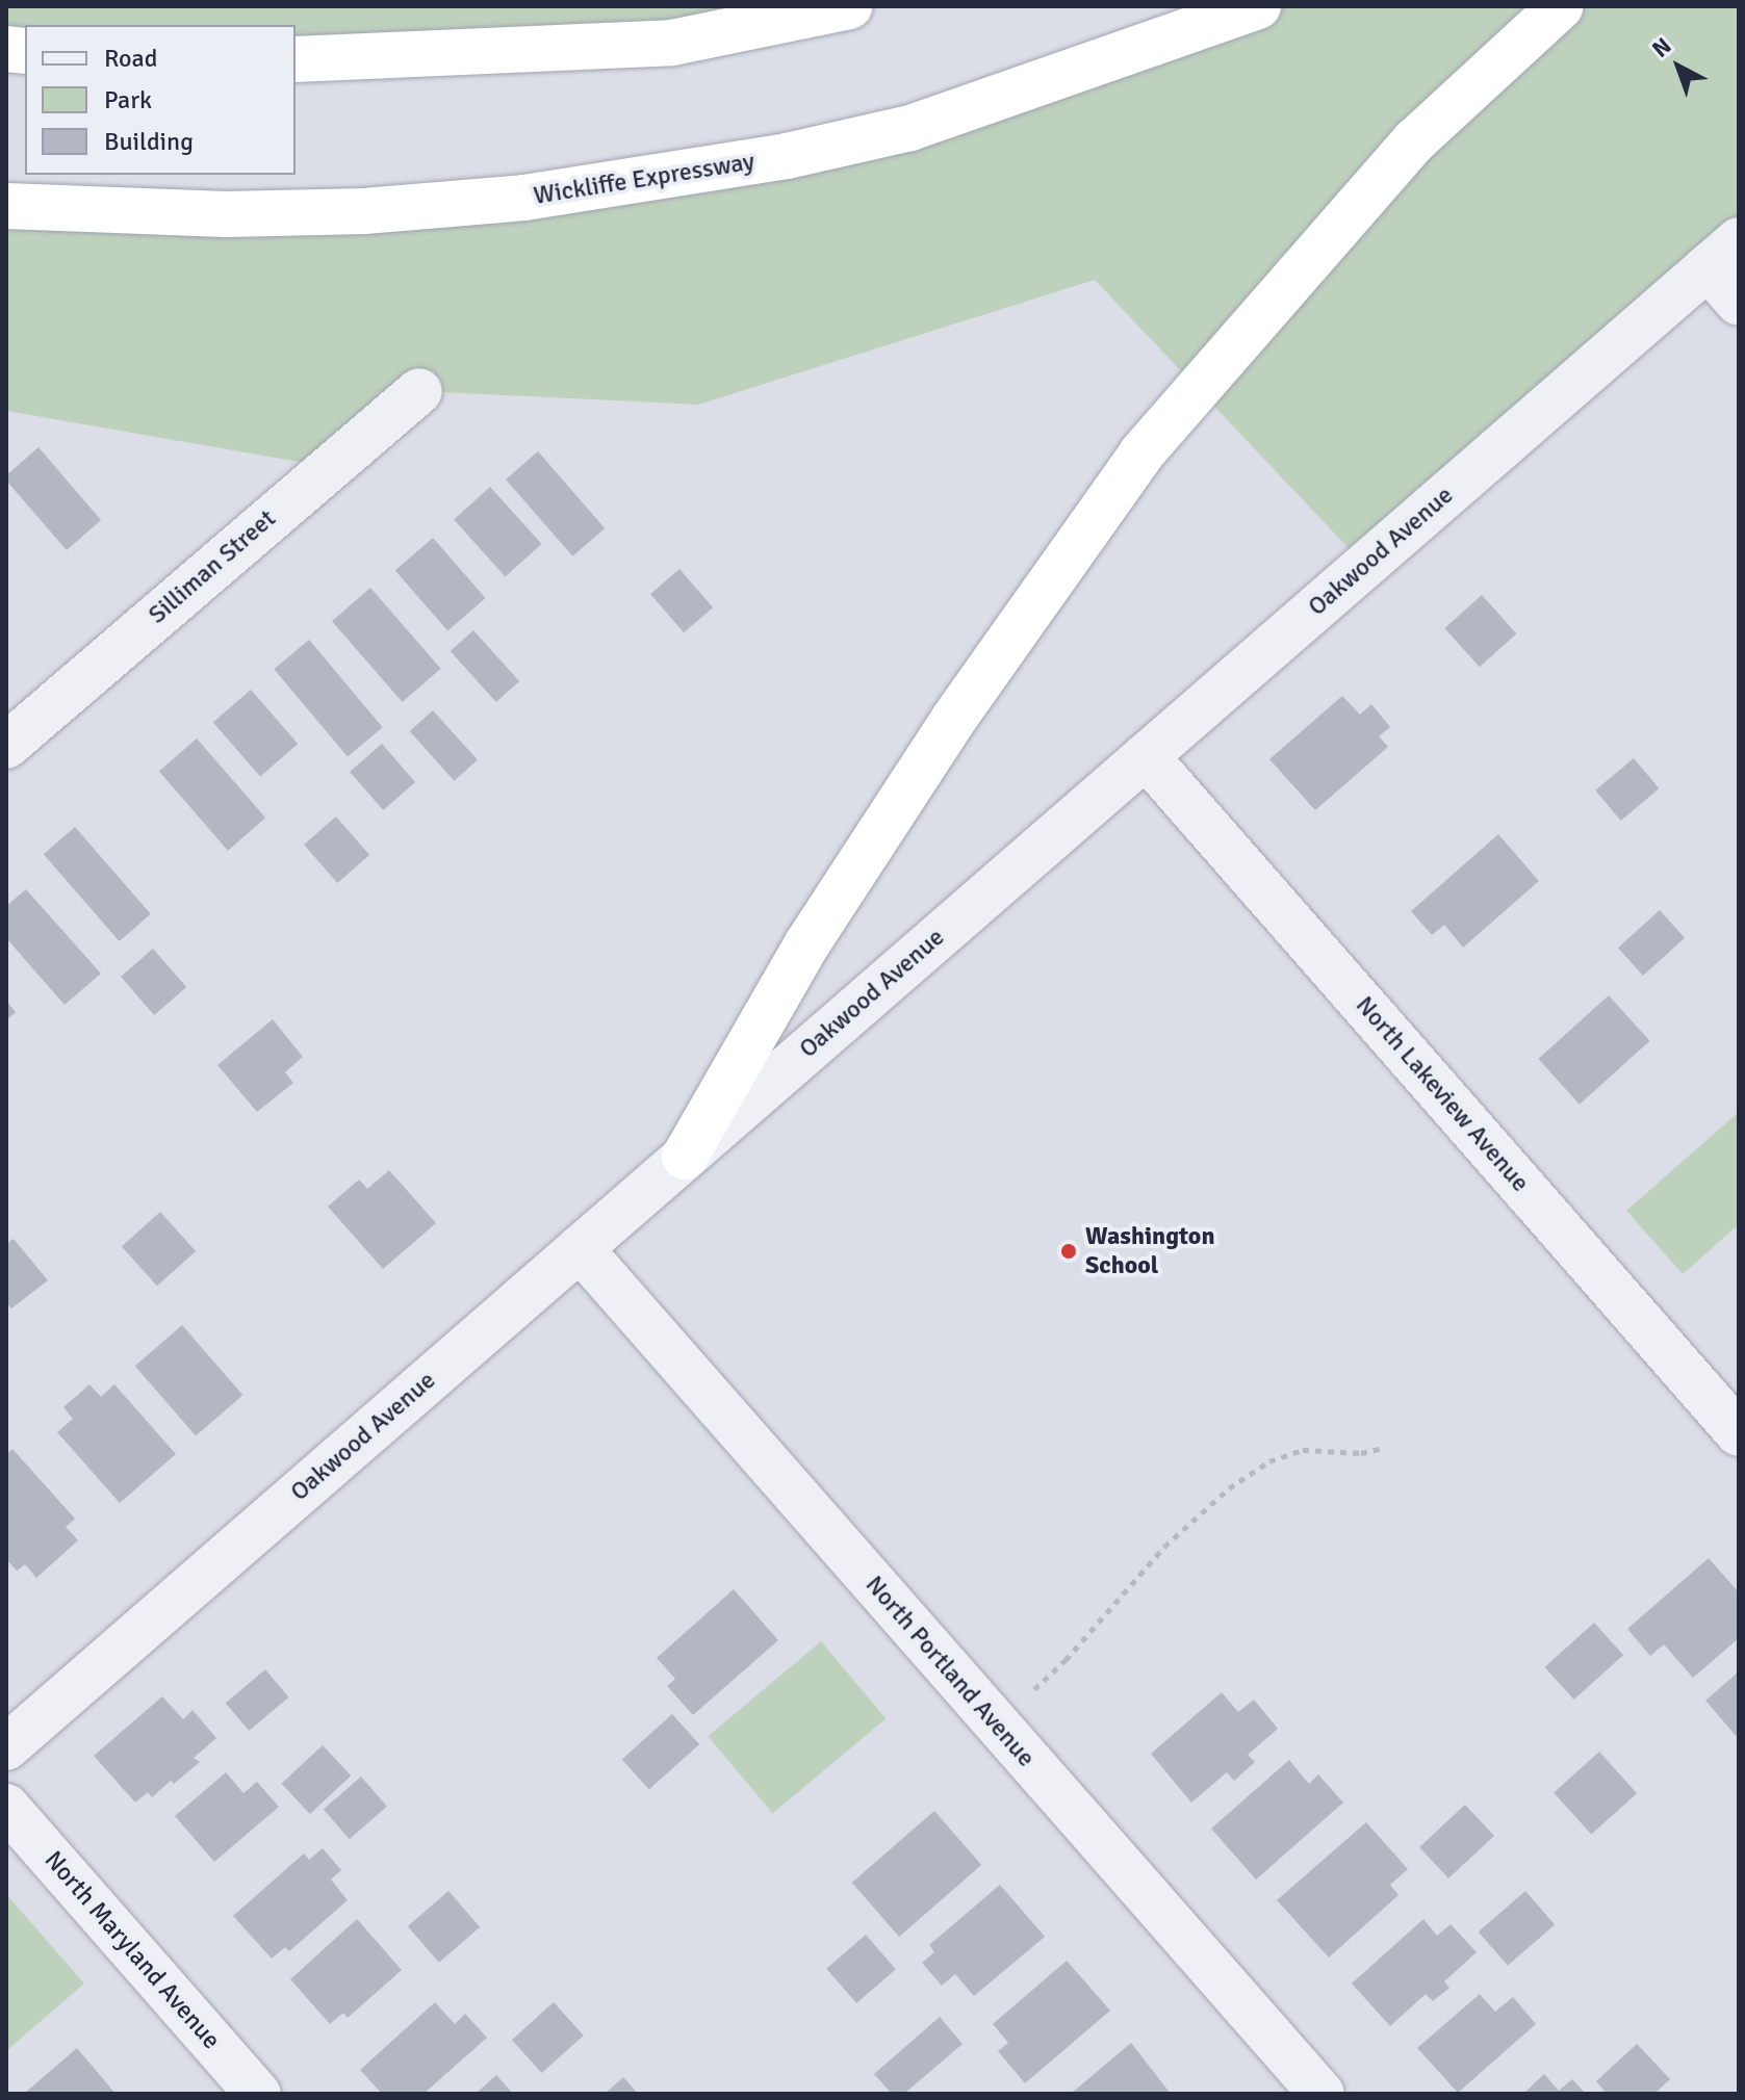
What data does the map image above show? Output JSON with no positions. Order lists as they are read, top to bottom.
{
  "streets": {
    "highway": ["Wickliffe Expressway"],
    "street": [
      "Oakwood Avenue",
      "Silliman Street",
      "North Lakeview Avenue",
      "North Portland Avenue",
      "North Maryland Avenue"
    ]
  },
  "crossings": [
    ["Oakwood Avenue", "North Lakeview Avenue"],
    ["Oakwood Avenue", "North Portland Avenue"]
  ],
  "places": ["Washington School"],
  "legend": ["Road", "Park", "Building"],
  "north": "top left"
}
